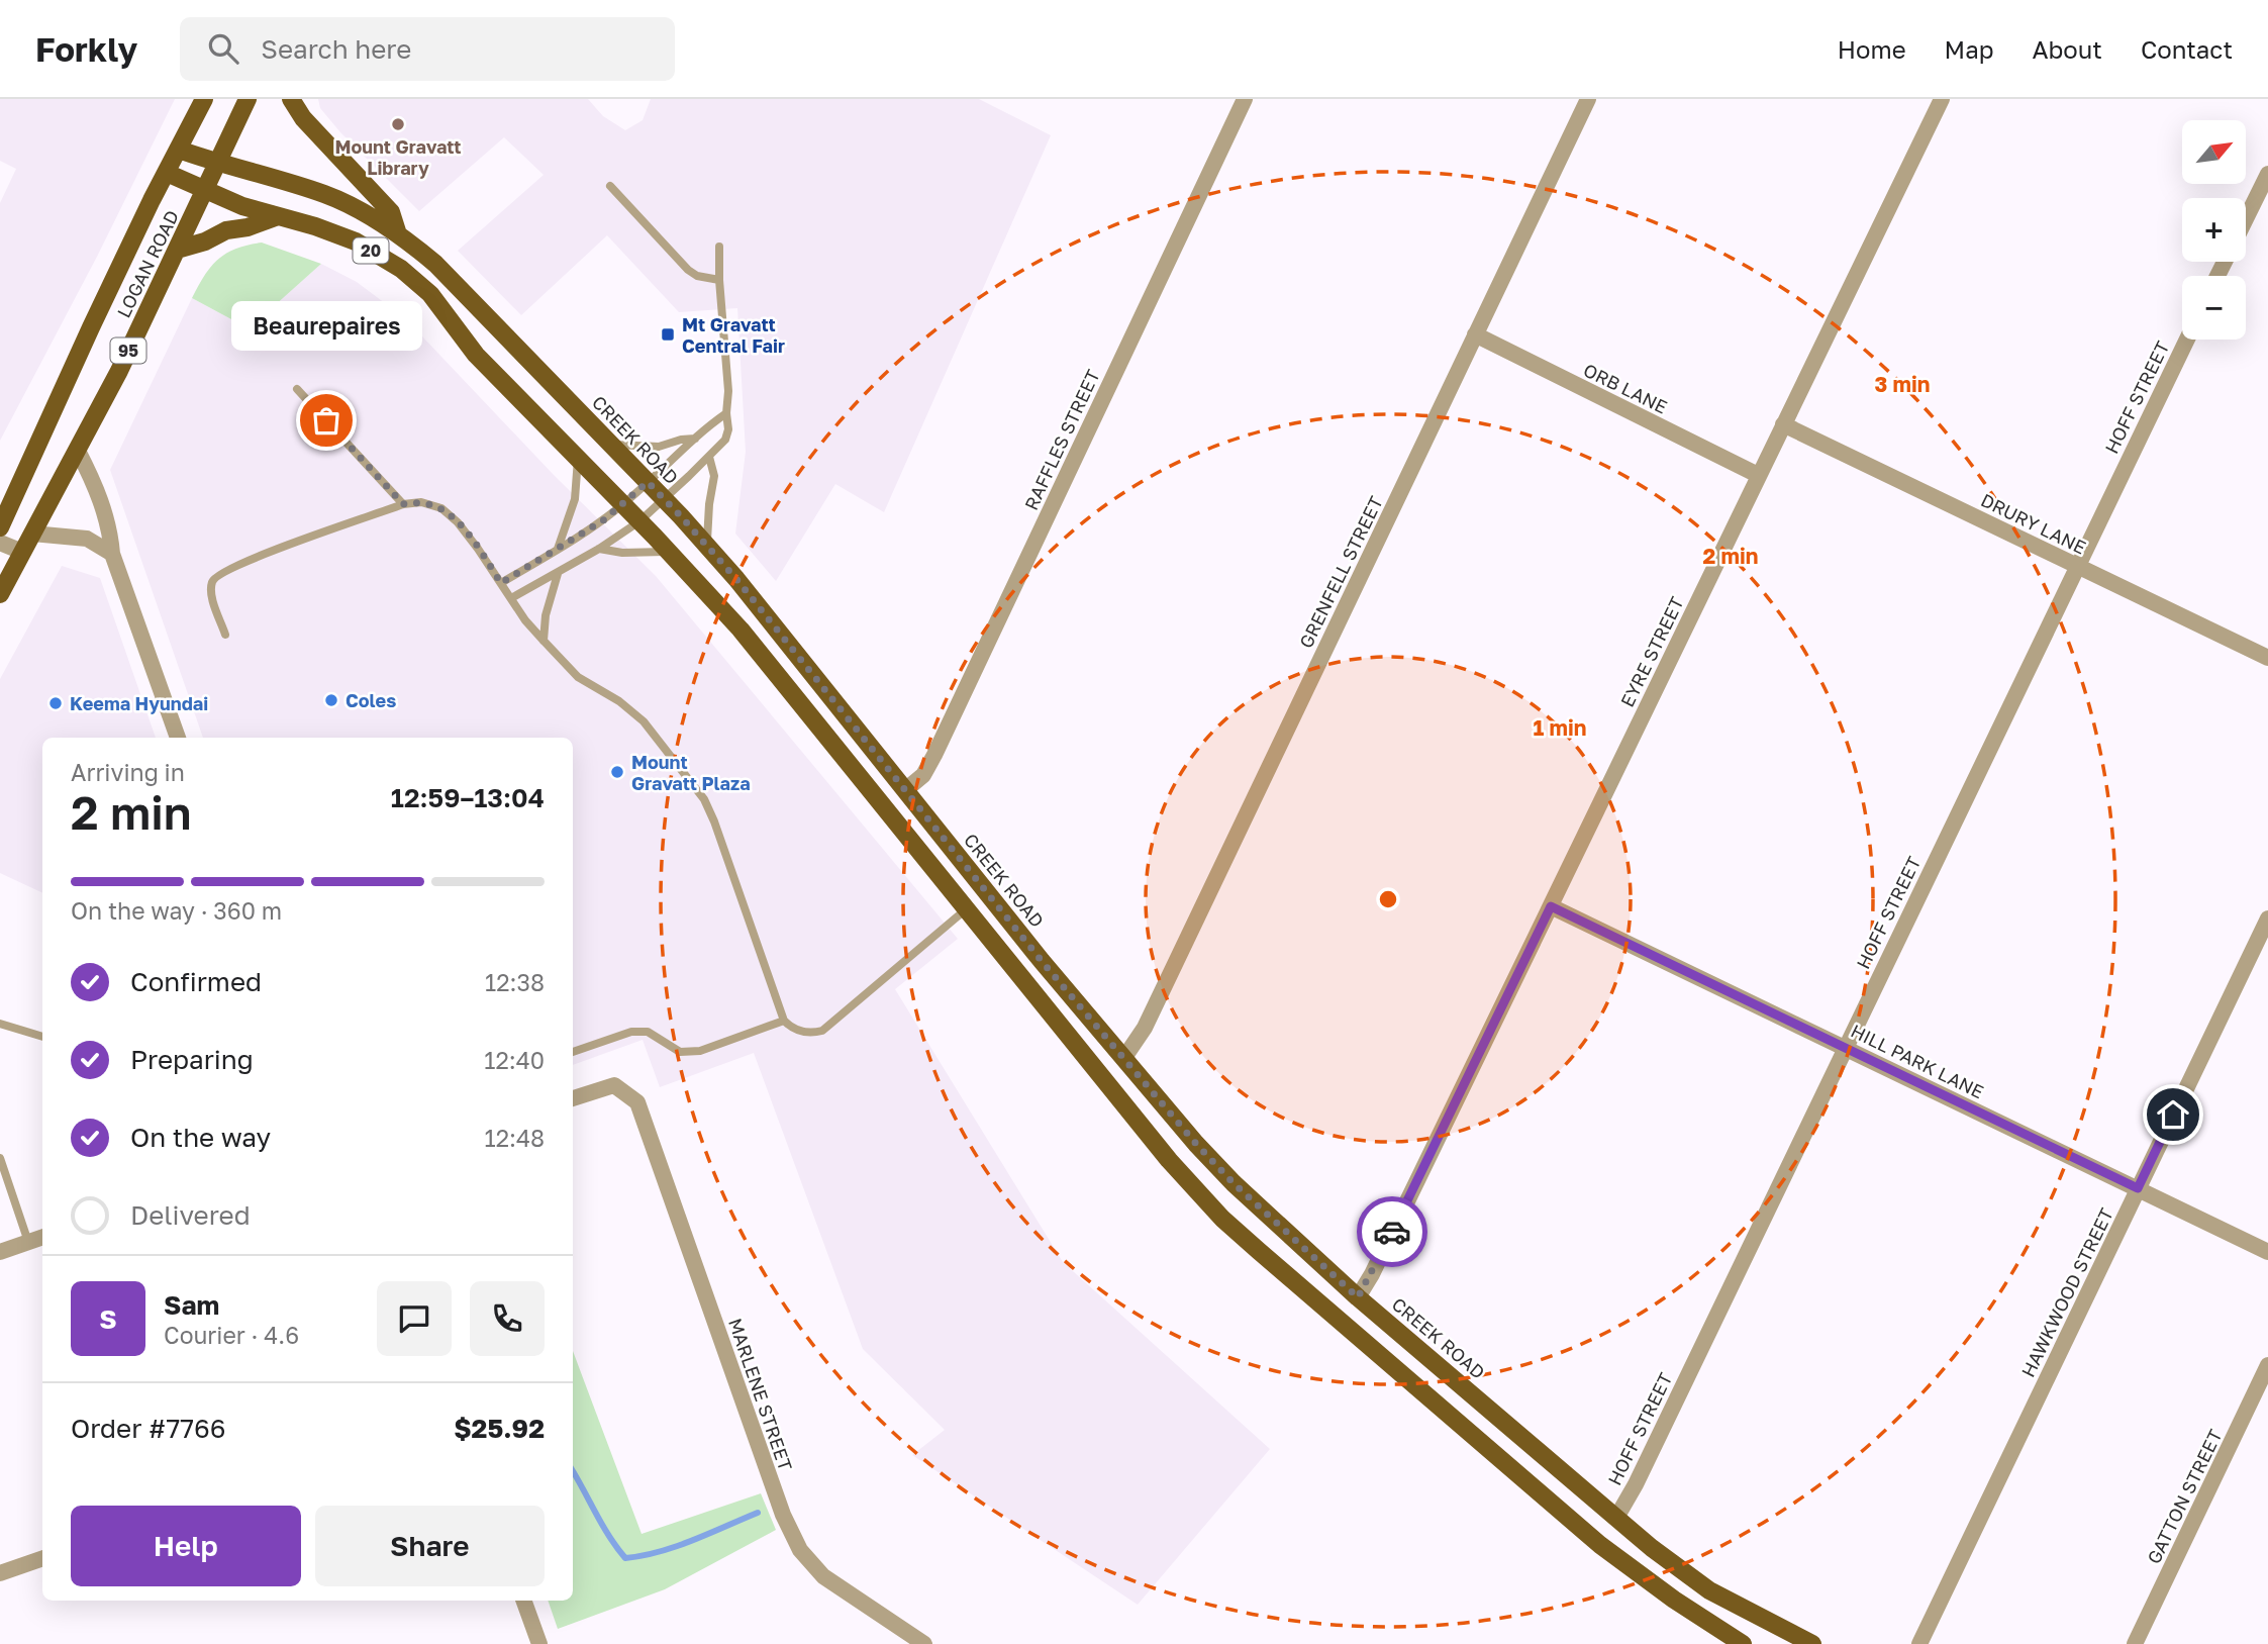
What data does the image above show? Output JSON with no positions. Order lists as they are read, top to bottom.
{
  "streets": {
    "main road": [
      "20",
      "LOGAN ROAD",
      "95",
      "CREEK ROAD"
    ],
    "street": [
      "ORB LANE",
      "HOFF STREET",
      "RAFFLES STREET",
      "DRURY LANE",
      "GRENFELL STREET",
      "EYRE STREET",
      "HILL PARK LANE",
      "HAWKWOOD STREET",
      "MARLENE STREET",
      "GATTON STREET"
    ]
  },
  "crossings": [
    ["20", "LOGAN ROAD"],
    ["LOGAN ROAD", "CREEK ROAD"],
    ["ORB LANE", "GRENFELL STREET"],
    ["ORB LANE", "EYRE STREET"],
    ["HOFF STREET", "CREEK ROAD"],
    ["HOFF STREET", "DRURY LANE"],
    ["HOFF STREET", "HILL PARK LANE"],
    ["CREEK ROAD", "RAFFLES STREET"],
    ["CREEK ROAD", "GRENFELL STREET"],
    ["CREEK ROAD", "EYRE STREET"],
    ["DRURY LANE", "EYRE STREET"],
    ["EYRE STREET", "HILL PARK LANE"],
    ["HILL PARK LANE", "HAWKWOOD STREET"]
  ],
  "places": {
    "other": [
      "Mount Gravatt Library",
      "Beaurepaires",
      "Coles",
      "Keema Hyundai",
      "Mount Gravatt Plaza"
    ],
    "transit": ["Mt Gravatt Central Fair"]
  },
  "north": "top right",
  "page": {
    "header": "Forkly",
    "search": "Search here",
    "nav": [
      "Home",
      "Map",
      "About",
      "Contact"
    ],
    "map_buttons": ["+", "−"],
    "bubble": "Beaurepaires",
    "heading": ["2 min", "Arriving in", "12:59–13:04"],
    "panel": [
      "Sam",
      "Courier · 4.6",
      "Order #7766",
      "$25.92"
    ],
    "bar": "On the way · 360 m",
    "list": [
      ["Confirmed", "12:38"],
      ["Preparing", "12:40"],
      ["On the way", "12:48"],
      "Delivered"
    ],
    "round": "S",
    "buttons": ["Help", "Share"]
  },
  "rings": ["3 min", "2 min", "1 min"]
}
